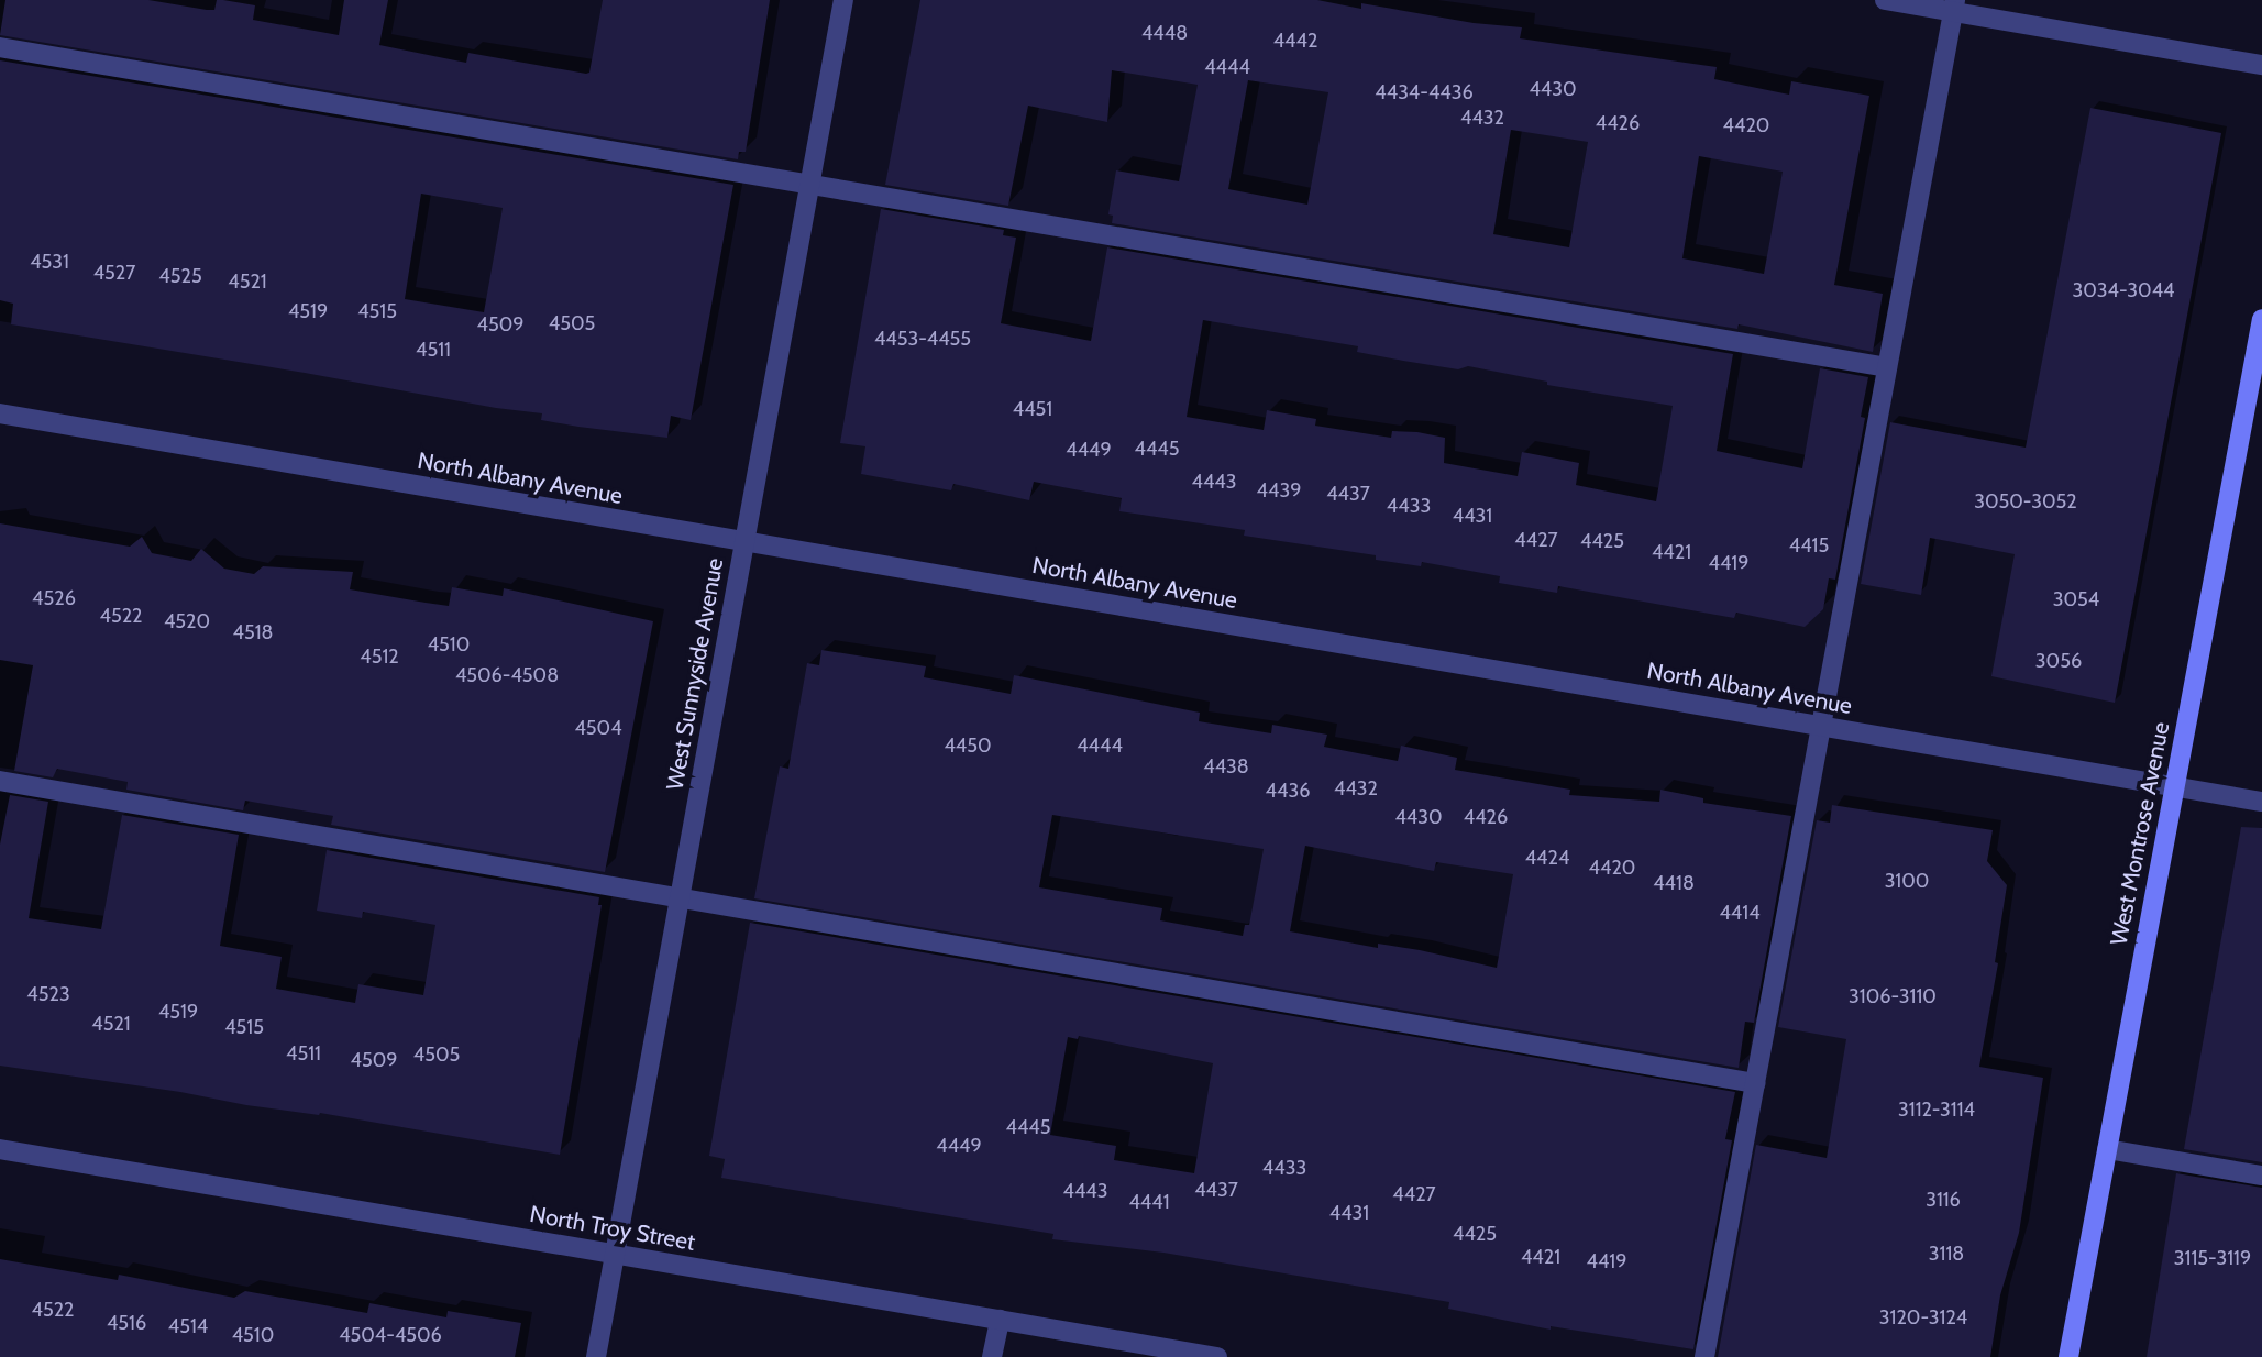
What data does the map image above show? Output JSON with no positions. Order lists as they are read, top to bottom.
{
  "streets": {
    "main road": ["West Montrose Avenue"],
    "street": ["North Albany Avenue", "West Sunnyside Avenue", "North Troy Street"]
  },
  "crossings": [
    ["North Albany Avenue", "West Sunnyside Avenue"],
    ["North Albany Avenue", "West Montrose Avenue"],
    ["West Sunnyside Avenue", "North Troy Street"]
  ],
  "house_numbers": [
    "4448",
    "4442",
    "4444",
    "4430",
    "4434-4436",
    "4432",
    "4426",
    "4420",
    "4531",
    "4527",
    "4525",
    "4521",
    "3034-3044",
    "4519",
    "4515",
    "4505",
    "4509",
    "4453-4455",
    "4511",
    "4451",
    "4445",
    "4449",
    "4443",
    "4439",
    "4437",
    "3050-3052",
    "4433",
    "4431",
    "4427",
    "4425",
    "4415",
    "4421",
    "4419",
    "4526",
    "3054",
    "4522",
    "4520",
    "4518",
    "4510",
    "4512",
    "3056",
    "4506-4508",
    "4504",
    "4450",
    "4444",
    "4438",
    "4432",
    "4436",
    "4430",
    "4426",
    "4424",
    "4420",
    "3100",
    "4418",
    "4414",
    "4523",
    "3106-3110",
    "4519",
    "4521",
    "4515",
    "4511",
    "4505",
    "4509",
    "3112-3114",
    "4445",
    "4449",
    "4433",
    "4437",
    "4443",
    "4427",
    "3116",
    "4441",
    "4431",
    "4425",
    "3118",
    "4421",
    "3115-3119",
    "4419",
    "4522",
    "3120-3124",
    "4516",
    "4514",
    "4510",
    "4504-4506"
  ]
}
